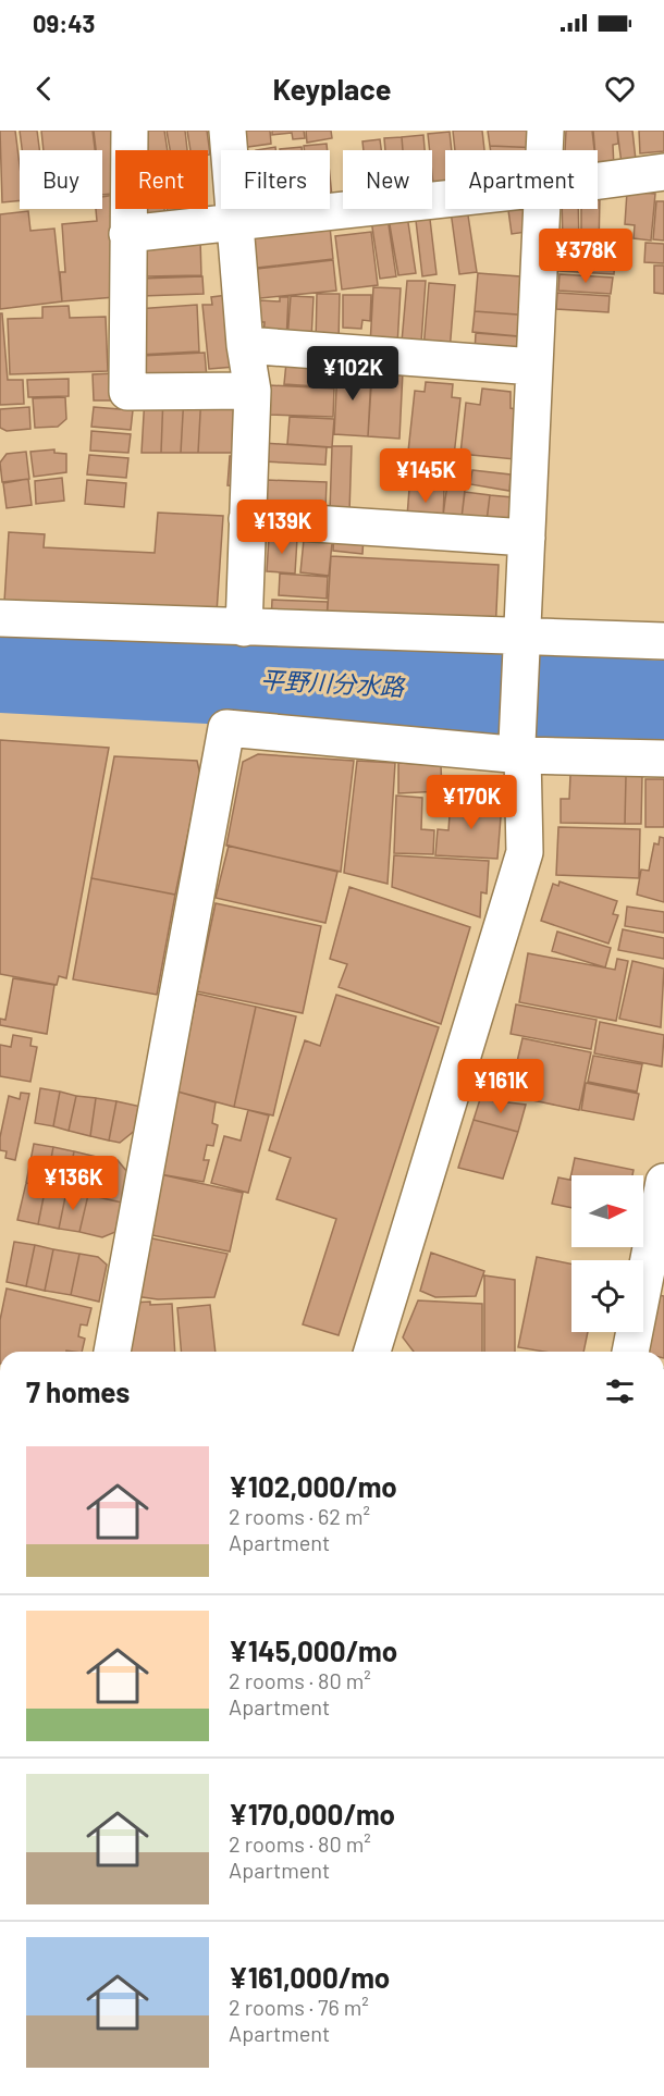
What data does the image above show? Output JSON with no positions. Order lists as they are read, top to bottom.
{
  "water": ["平野川分水路"],
  "north": "right",
  "page": {
    "status": "09:43",
    "header": "Keyplace",
    "chip": [
      "Buy",
      "Rent",
      "Filters",
      "New",
      "Apartment"
    ],
    "price": [
      "¥378K",
      "¥102K",
      "¥145K",
      "¥139K",
      "¥170K",
      "¥161K",
      "¥136K"
    ],
    "heading": "7 homes",
    "list": [
      {
        "name": "¥102,000/mo",
        "note": "2 rooms · 62 m² · Apartment"
      },
      {
        "name": "¥145,000/mo",
        "note": "2 rooms · 80 m² · Apartment"
      },
      {
        "name": "¥170,000/mo",
        "note": "2 rooms · 80 m² · Apartment"
      },
      {
        "name": "¥161,000/mo",
        "note": "2 rooms · 76 m² · Apartment"
      }
    ]
  }
}
